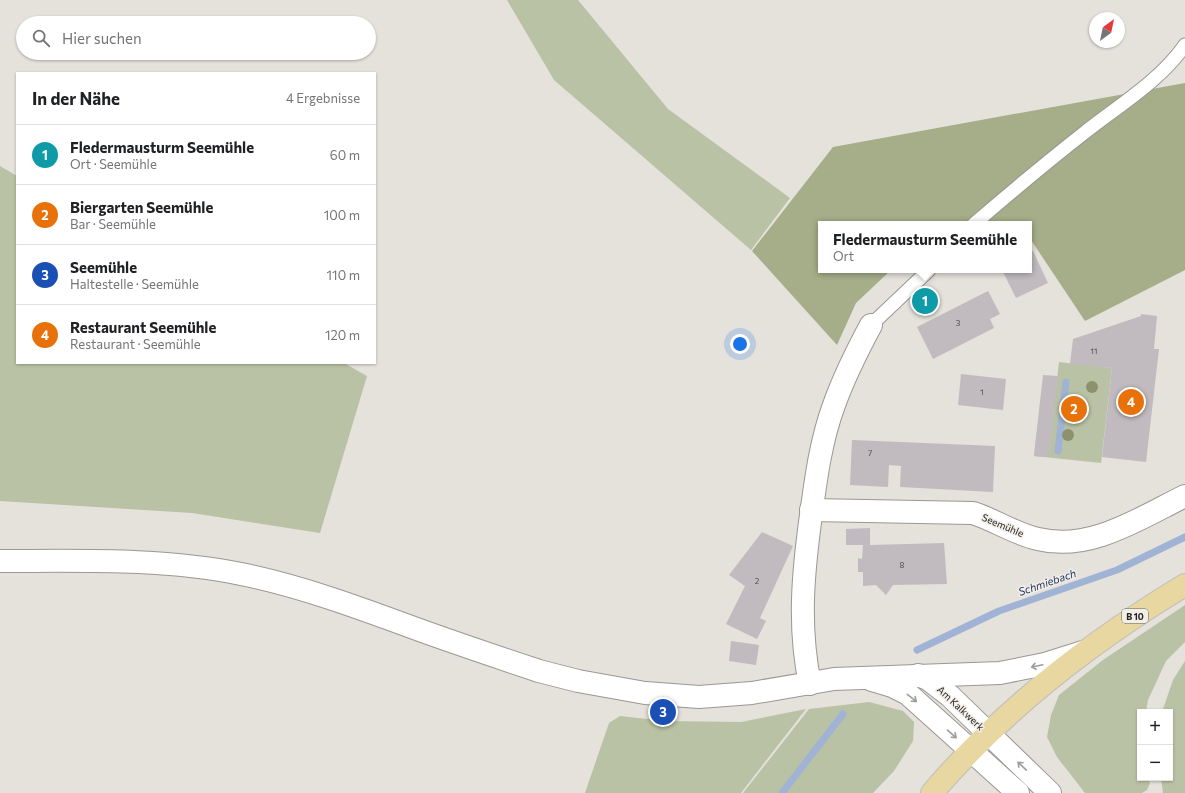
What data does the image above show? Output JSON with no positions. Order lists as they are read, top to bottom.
{
  "streets": {
    "main road": ["B 10"],
    "street": ["Seemühle", "Am Kalkwerk"]
  },
  "crossings": [
    ["B 10", "Am Kalkwerk"]
  ],
  "water": ["Schmiebach"],
  "house_numbers": [
    "3",
    "11",
    "1",
    "7",
    "8",
    "2"
  ],
  "north": "top right",
  "page": {
    "search": "Hier suchen",
    "heading": ["In der Nähe", "4 Ergebnisse"],
    "list": [
      {
        "mark": "1",
        "name": "Fledermausturm Seemühle",
        "note": "Ort · Seemühle",
        "value": "60 m"
      },
      {
        "mark": "2",
        "name": "Biergarten Seemühle",
        "note": "Bar · Seemühle",
        "value": "100 m"
      },
      {
        "mark": "3",
        "name": "Seemühle",
        "note": "Haltestelle · Seemühle",
        "value": "110 m"
      },
      {
        "mark": "4",
        "name": "Restaurant Seemühle",
        "note": "Restaurant · Seemühle",
        "value": "120 m"
      }
    ],
    "popup": ["Fledermausturm Seemühle", "Ort"],
    "pins": [
      "1",
      "4",
      "2",
      "3"
    ],
    "map_buttons": ["+", "−"]
  }
}
